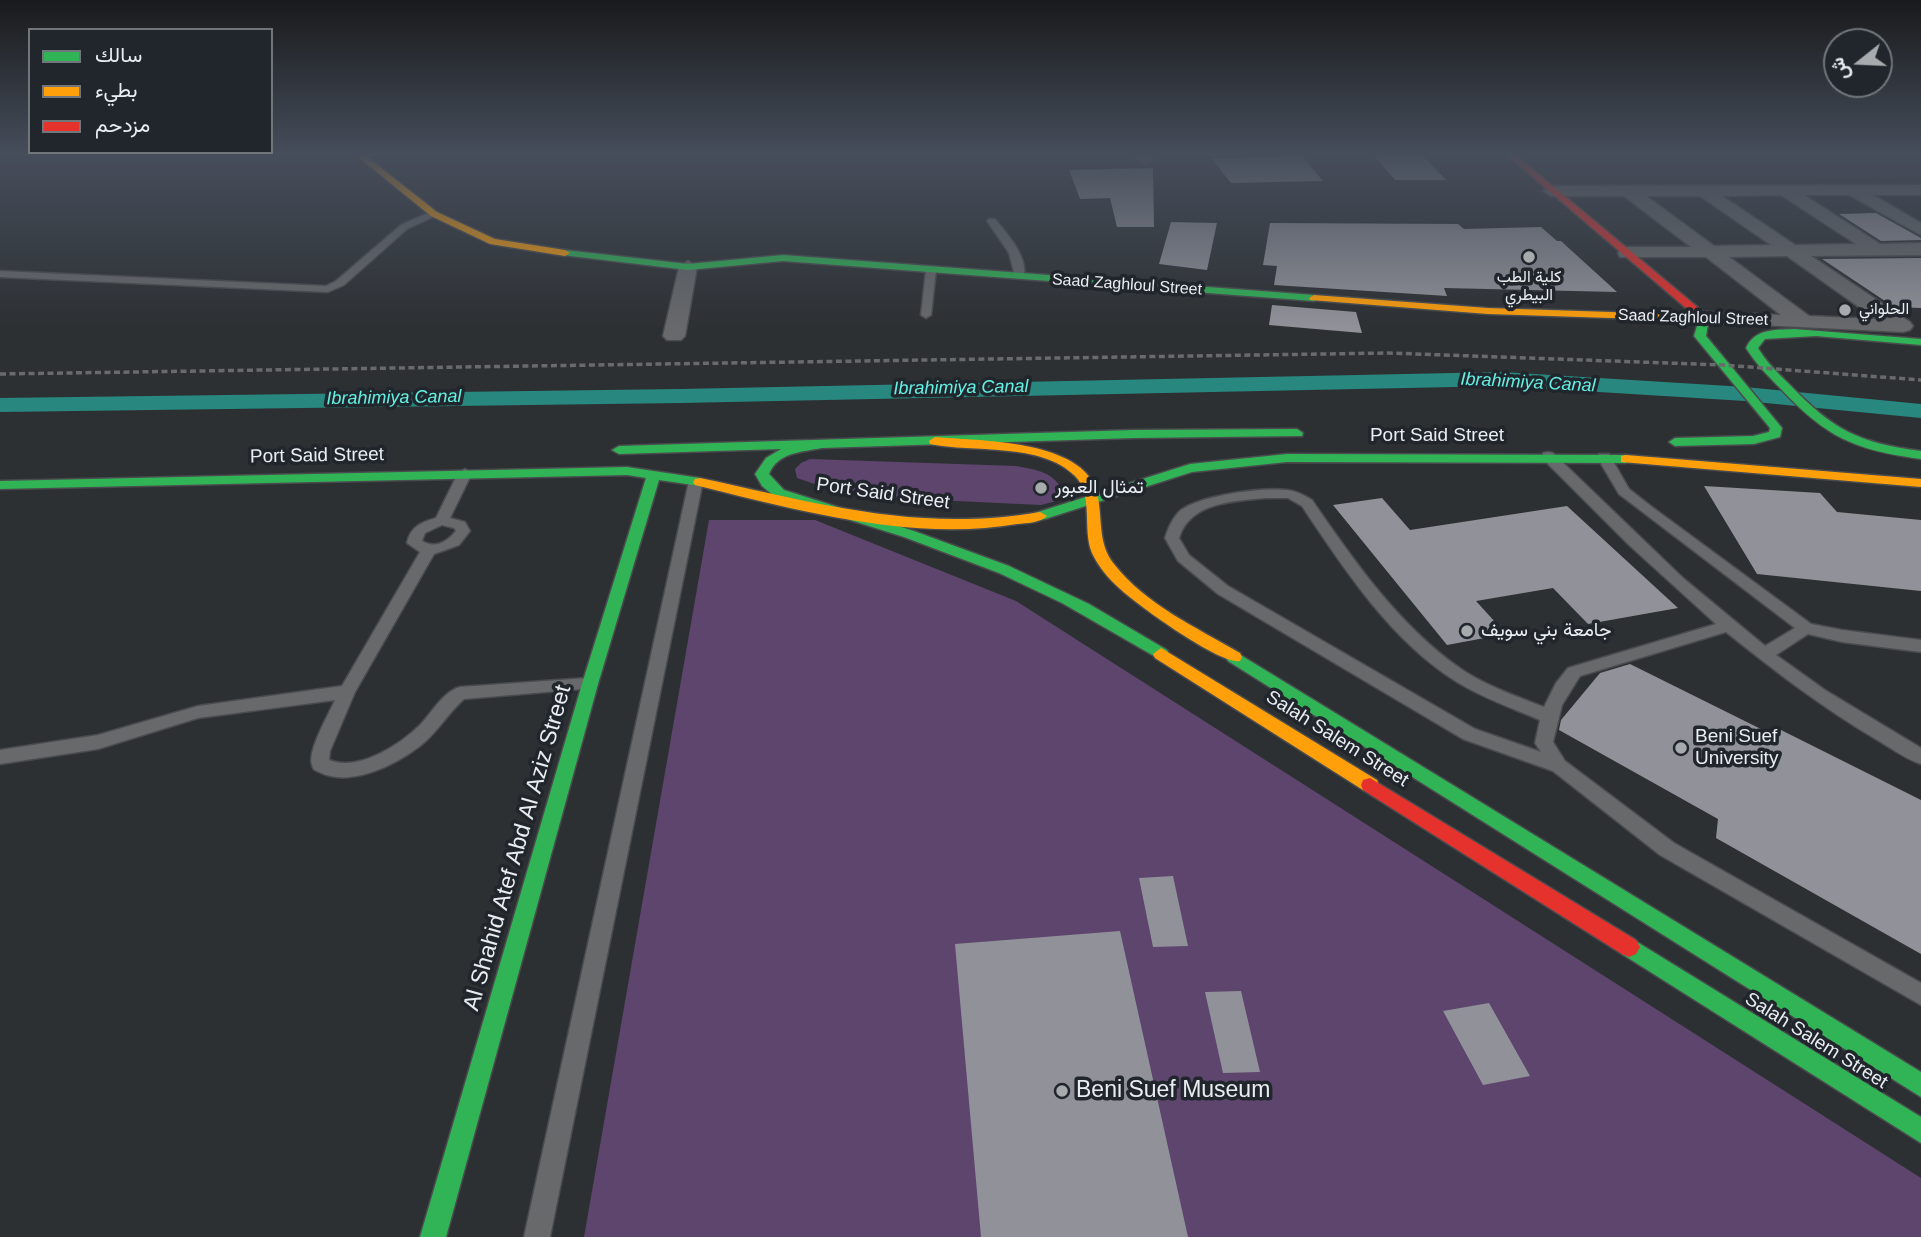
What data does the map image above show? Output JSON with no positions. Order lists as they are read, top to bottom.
{
  "streets": {
    "main road": [
      "Saad Zaghloul Street",
      "Port Said Street",
      "Salah Salem Street",
      "Al Shahid Atef Abd Al Aziz Street"
    ]
  },
  "crossings": [
    ["Port Said Street", "Salah Salem Street"],
    ["Port Said Street", "Al Shahid Atef Abd Al Aziz Street"]
  ],
  "water": ["Ibrahimiya Canal"],
  "places": [
    "كلية الطب البيطري",
    "الحلواني",
    "تمثال العبور",
    "جامعة بني سويف",
    "Beni Suef University",
    "Beni Suef Museum"
  ],
  "legend": ["سالك", "بطيء", "مزدحم"],
  "north": "left"
}
